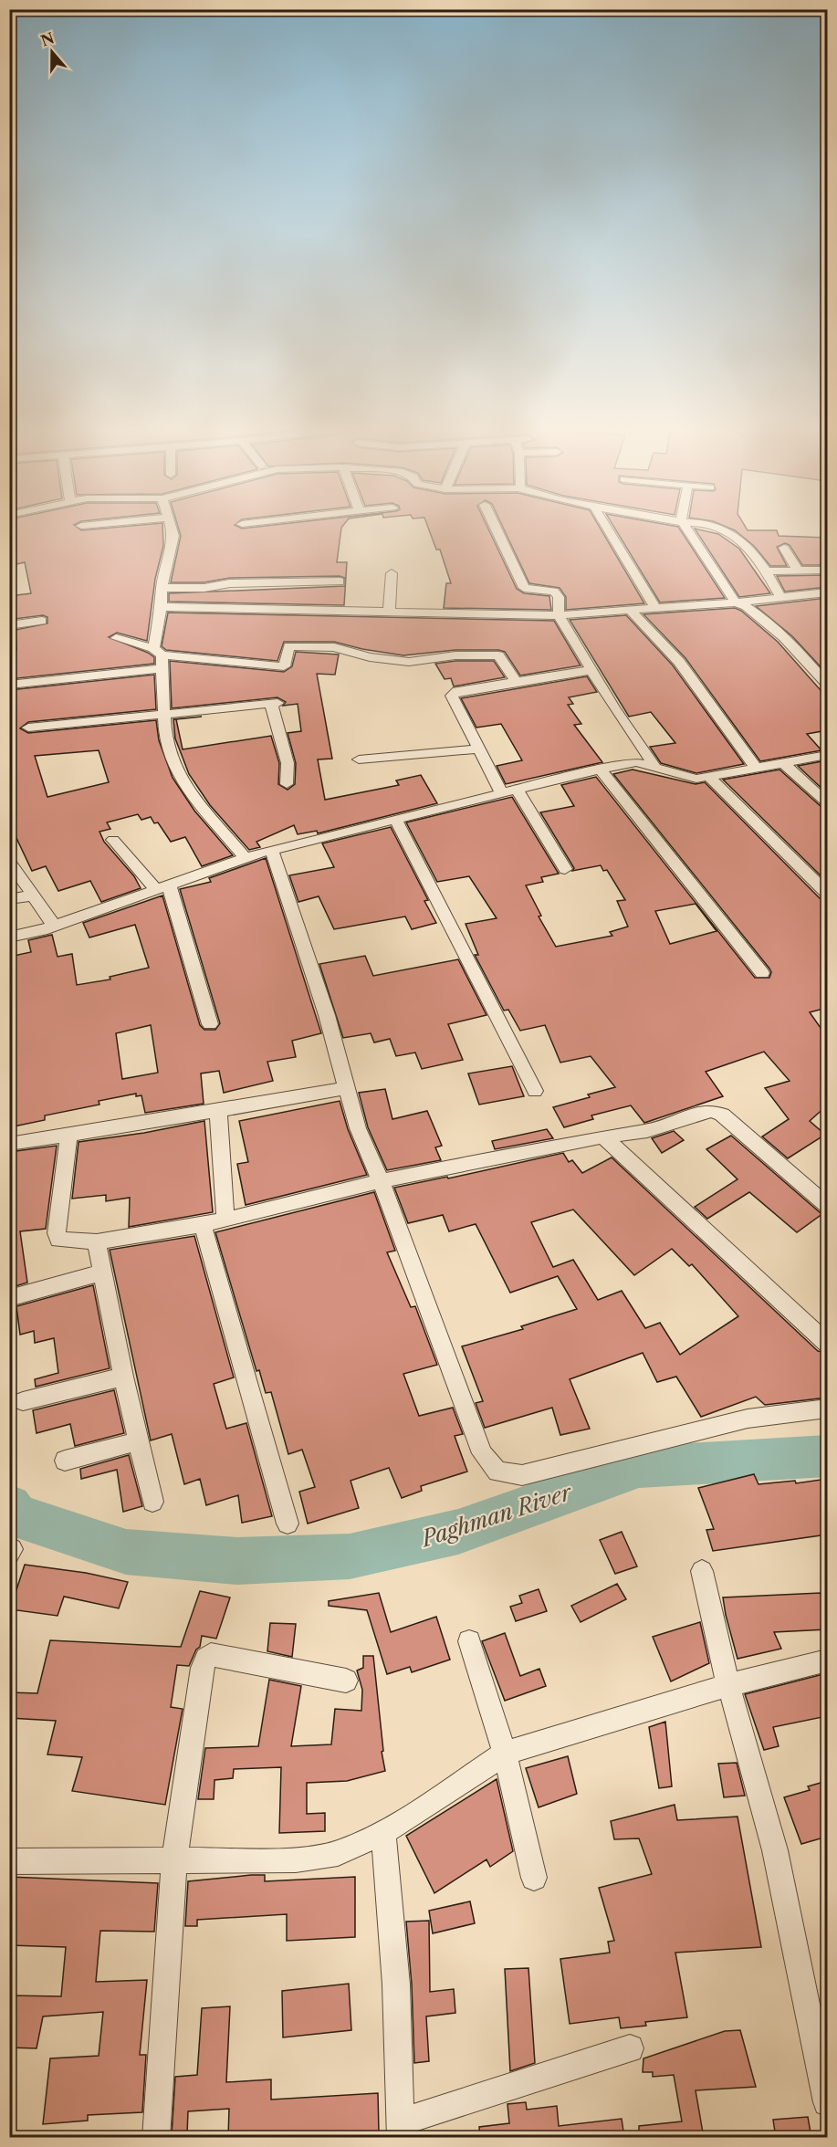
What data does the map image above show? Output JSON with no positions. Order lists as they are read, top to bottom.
{
  "water": ["Paghman River"],
  "north": "top"
}
